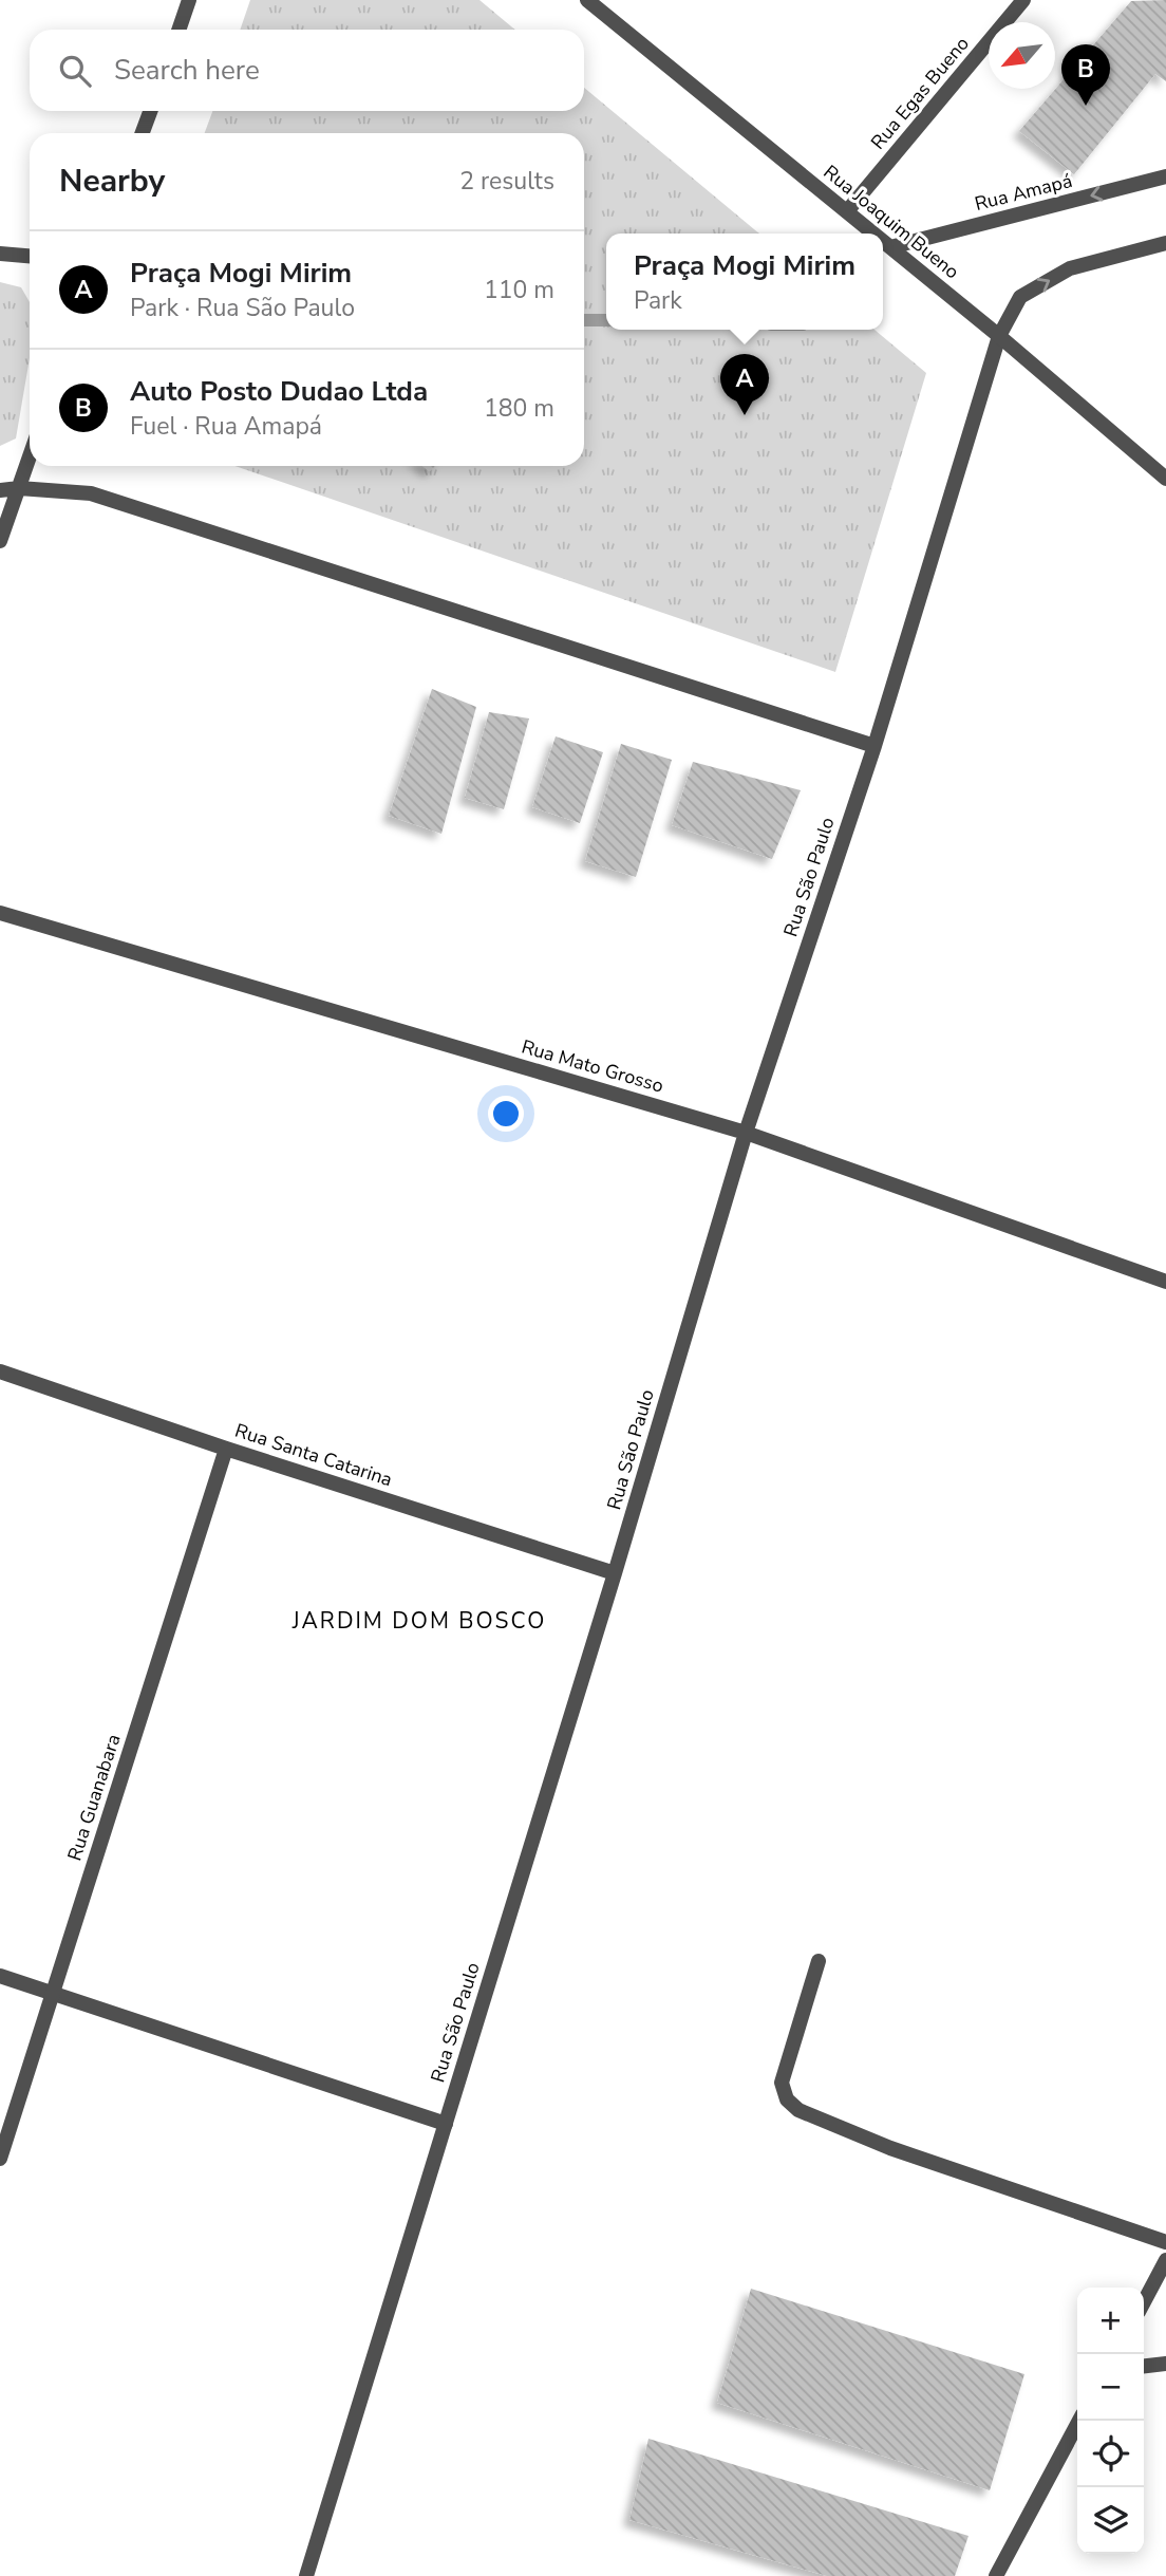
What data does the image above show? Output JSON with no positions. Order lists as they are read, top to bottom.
{
  "streets": {
    "street": [
      "Rua Egas Bueno",
      "Rua Amapá",
      "Rua Joaquim Bueno",
      "Rua São Paulo",
      "Rua Mato Grosso",
      "Rua Santa Catarina",
      "Rua Guanabara"
    ]
  },
  "crossings": [
    ["Rua Egas Bueno", "Rua Joaquim Bueno"],
    ["Rua Amapá", "Rua Joaquim Bueno"],
    ["Rua Joaquim Bueno", "Rua São Paulo"],
    ["Rua São Paulo", "Rua Mato Grosso"],
    ["Rua São Paulo", "Rua Santa Catarina"],
    ["Rua Santa Catarina", "Rua Guanabara"]
  ],
  "districts": ["JARDIM DOM BOSCO"],
  "north": "bottom left",
  "page": {
    "search": "Search here",
    "pins": ["B", "A"],
    "heading": ["Nearby", "2 results"],
    "list": [
      {
        "mark": "A",
        "name": "Praça Mogi Mirim",
        "note": "Park · Rua São Paulo",
        "value": "110 m"
      },
      {
        "mark": "B",
        "name": "Auto Posto Dudao Ltda",
        "note": "Fuel · Rua Amapá",
        "value": "180 m"
      }
    ],
    "popup": ["Praça Mogi Mirim", "Park"],
    "map_buttons": ["+", "−"]
  }
}
